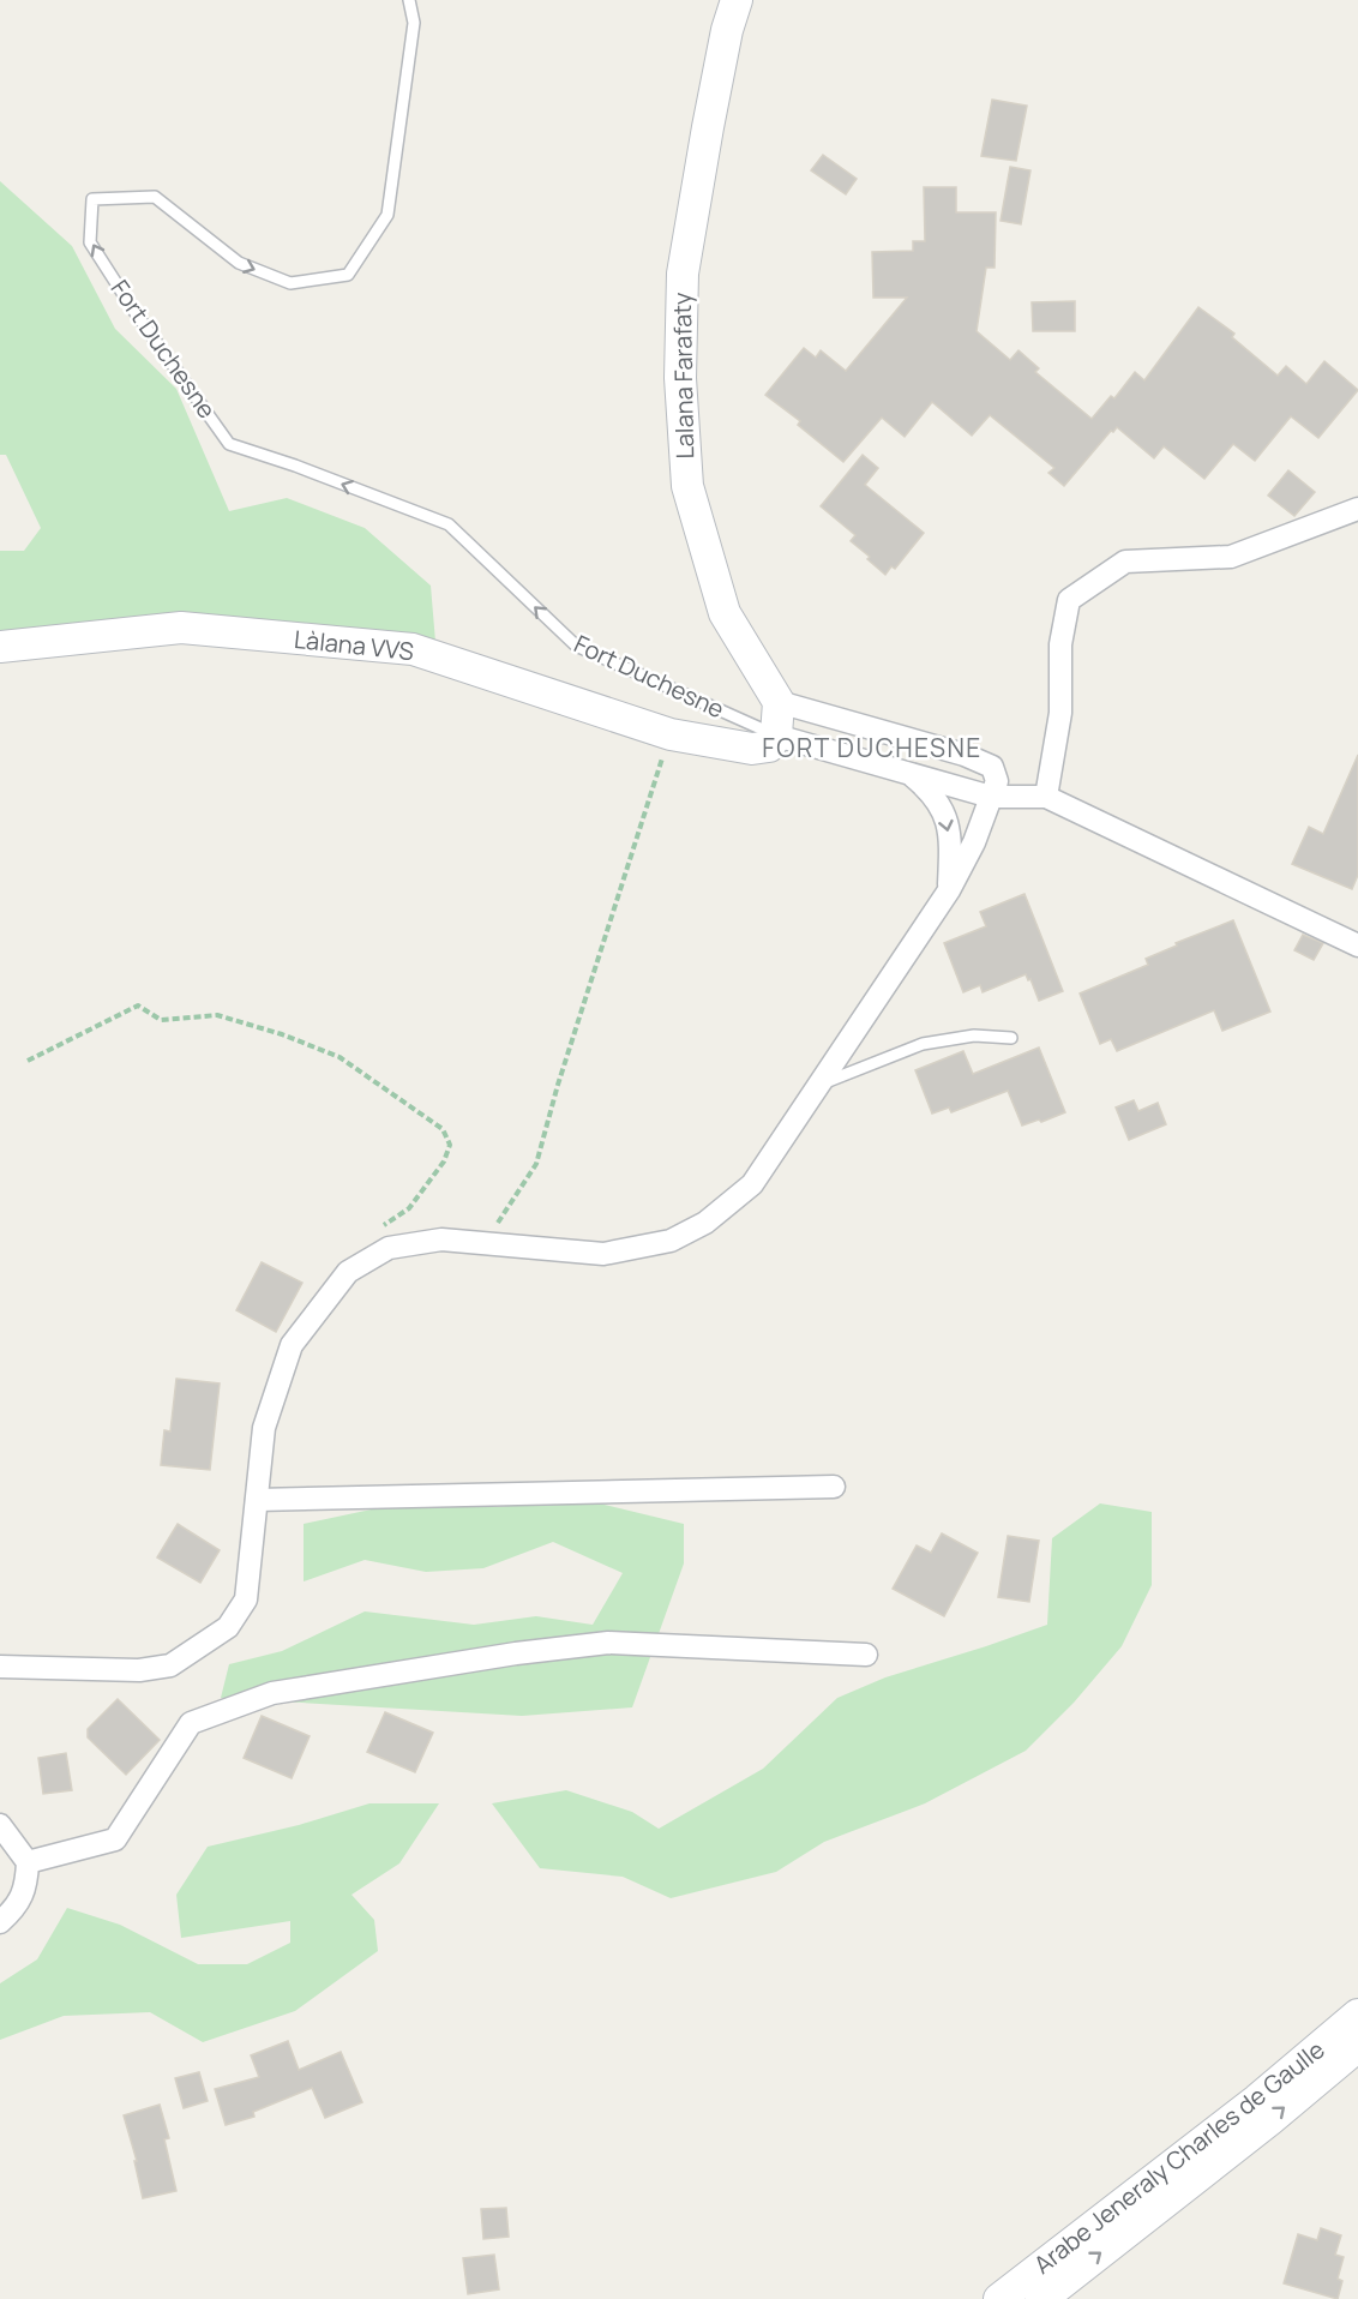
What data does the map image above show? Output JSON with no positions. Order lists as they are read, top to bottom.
{
  "streets": {
    "main road": ["Lalana Farafaty", "Làlana VVS", "Arabe Jeneraly Charles de Gaulle"],
    "lane": ["Fort Duchesne"]
  },
  "crossings": [
    ["Fort Duchesne", "Làlana VVS"]
  ],
  "districts": ["FORT DUCHESNE"]
}
